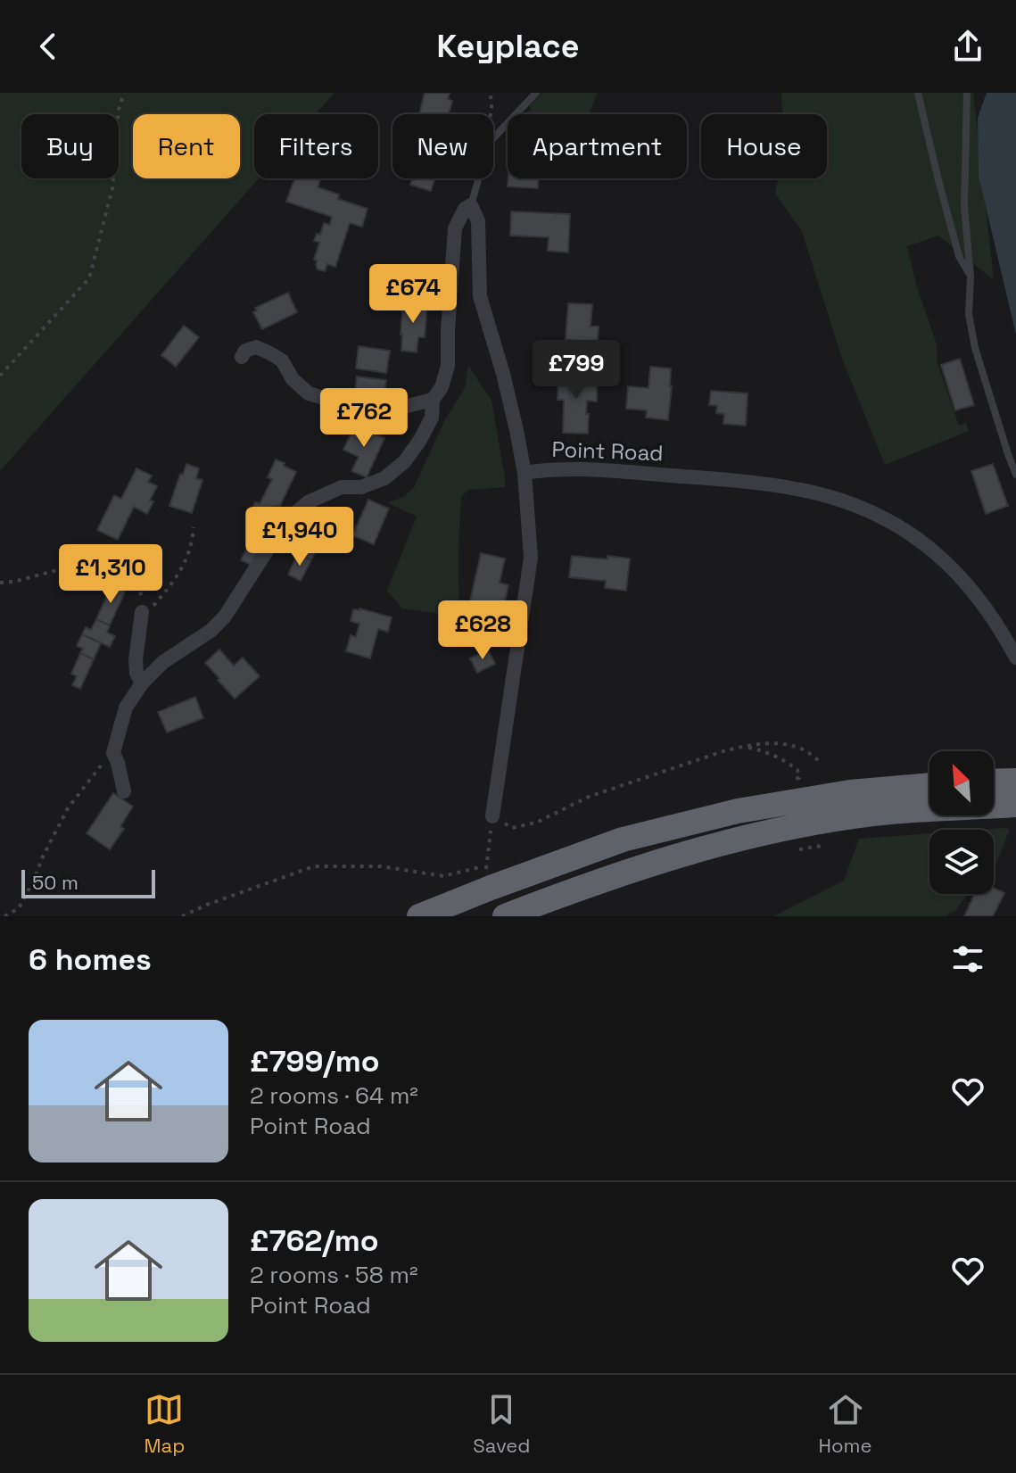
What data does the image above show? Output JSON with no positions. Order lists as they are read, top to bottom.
{
  "streets": {
    "street": ["Point Road"]
  },
  "scale_bar": "50 m",
  "north": "top left",
  "page": {
    "header": "Keyplace",
    "chip": [
      "Buy",
      "Rent",
      "Filters",
      "New",
      "Apartment",
      "House"
    ],
    "price": [
      "£674",
      "£799",
      "£762",
      "£1,940",
      "£1,310",
      "£628"
    ],
    "scale": "50 m",
    "heading": "6 homes",
    "list": [
      {
        "name": "£799/mo",
        "note": "2 rooms · 64 m² · Point Road"
      },
      {
        "name": "£762/mo",
        "note": "2 rooms · 58 m² · Point Road"
      }
    ],
    "tabs": ["Map", "Saved", "Home"]
  }
}
